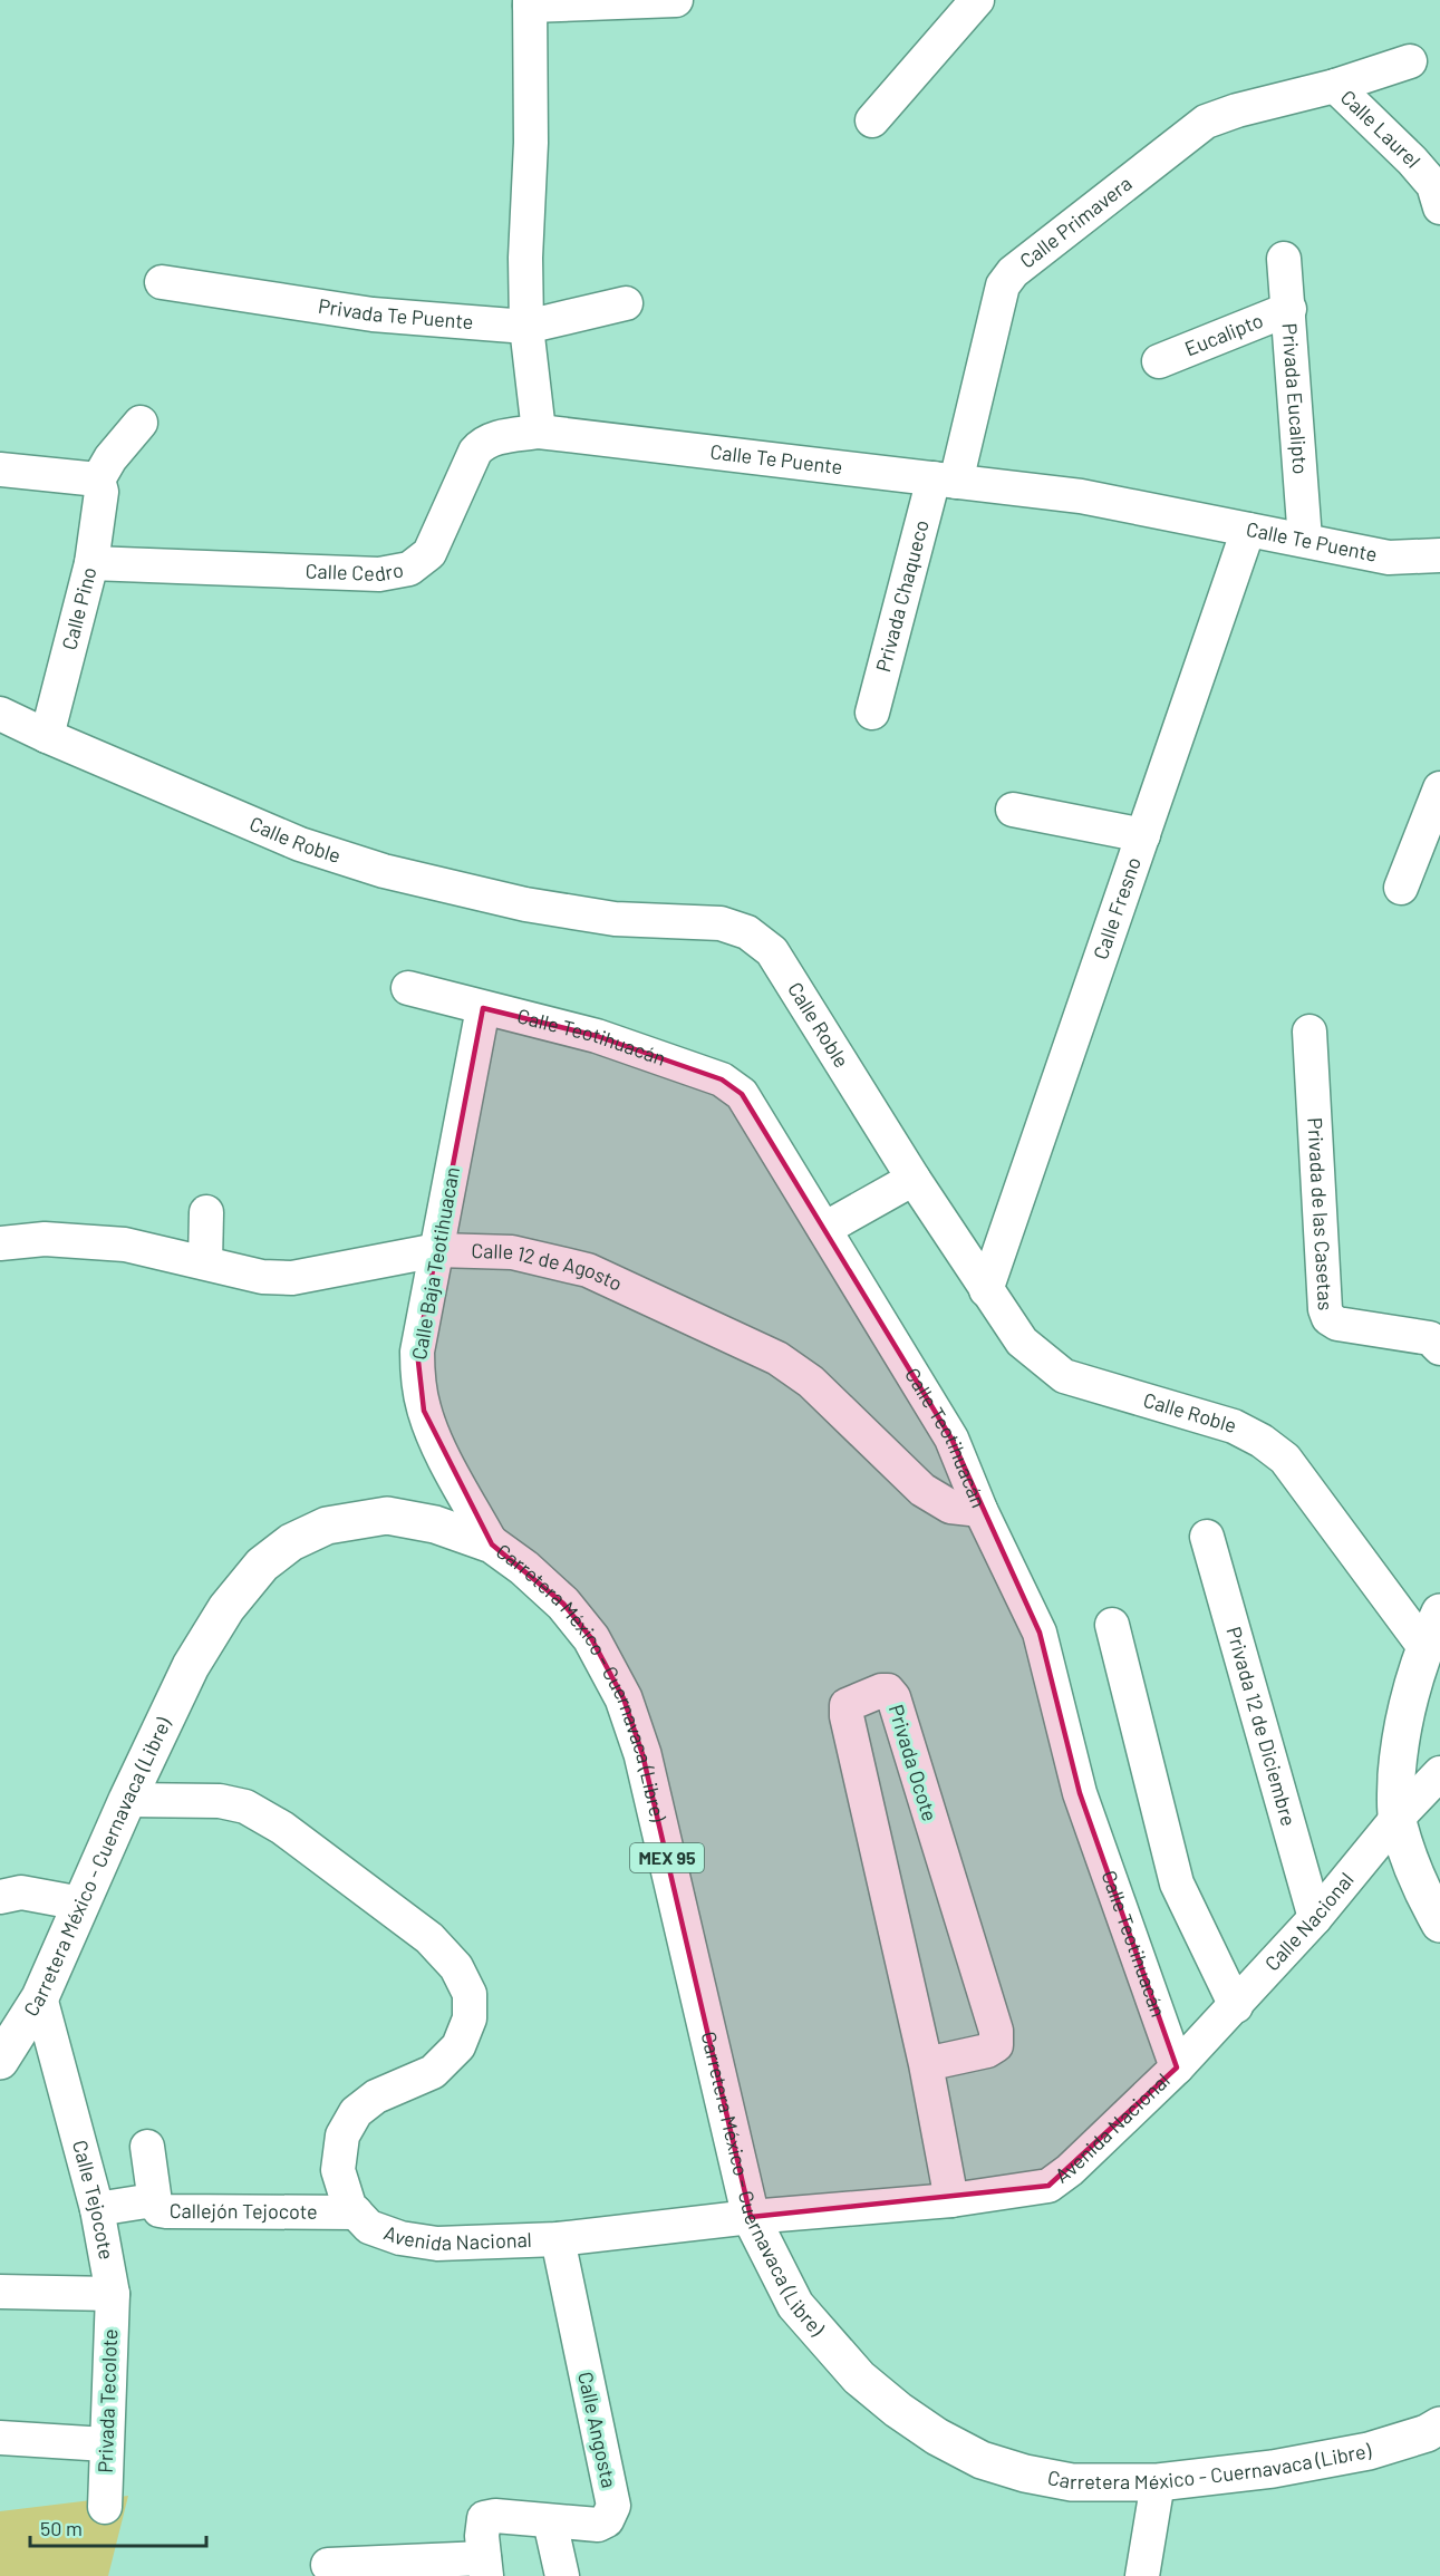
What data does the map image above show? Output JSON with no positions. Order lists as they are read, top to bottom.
{
  "streets": {
    "main road": ["Carretera México - Cuernavaca (Libre)", "MEX 95"],
    "street": [
      "Calle Laurel",
      "Calle Primavera",
      "Privada Te Puente",
      "Eucalipto",
      "Privada Eucalipto",
      "Calle Te Puente",
      "Calle Cedro",
      "Privada Chaqueco",
      "Calle Pino",
      "Calle Roble",
      "Calle Fresno",
      "Calle Teotihuacán",
      "Privada de las Casetas",
      "Calle Baja Teotihuacan",
      "Calle 12 de Agosto",
      "Privada 12 de Diciembre",
      "Privada Ocote",
      "Calle Nacional",
      "Avenida Nacional",
      "Calle Tejocote",
      "Callejón Tejocote",
      "Privada Tecolote",
      "Calle Angosta"
    ]
  },
  "crossings": [
    ["Calle Laurel", "Calle Primavera"],
    ["Calle Primavera", "Calle Te Puente"],
    ["Calle Primavera", "Privada Chaqueco"],
    ["Eucalipto", "Privada Eucalipto"],
    ["Privada Eucalipto", "Calle Te Puente"],
    ["Calle Te Puente", "Calle Cedro"],
    ["Calle Te Puente", "Privada Chaqueco"],
    ["Calle Te Puente", "Calle Fresno"],
    ["Calle Cedro", "Calle Pino"],
    ["Calle Pino", "Calle Roble"],
    ["Calle Roble", "Calle Fresno"],
    ["Calle Teotihuacán", "Calle Baja Teotihuacan"],
    ["Calle Teotihuacán", "Calle 12 de Agosto"],
    ["Calle Teotihuacán", "Calle Nacional"],
    ["Calle Teotihuacán", "Avenida Nacional"],
    ["Calle Baja Teotihuacan", "Calle 12 de Agosto"],
    ["Calle Baja Teotihuacan", "Carretera México - Cuernavaca (Libre)"],
    ["Carretera México - Cuernavaca (Libre)", "Avenida Nacional"],
    ["Carretera México - Cuernavaca (Libre)", "Calle Tejocote"],
    ["Privada 12 de Diciembre", "Calle Nacional"],
    ["Privada Ocote", "Avenida Nacional"],
    ["Calle Nacional", "Avenida Nacional"],
    ["Avenida Nacional", "Callejón Tejocote"],
    ["Avenida Nacional", "Calle Angosta"],
    ["Calle Tejocote", "Callejón Tejocote"],
    ["Calle Tejocote", "Privada Tecolote"]
  ],
  "scale_bar": "50 m"
}
